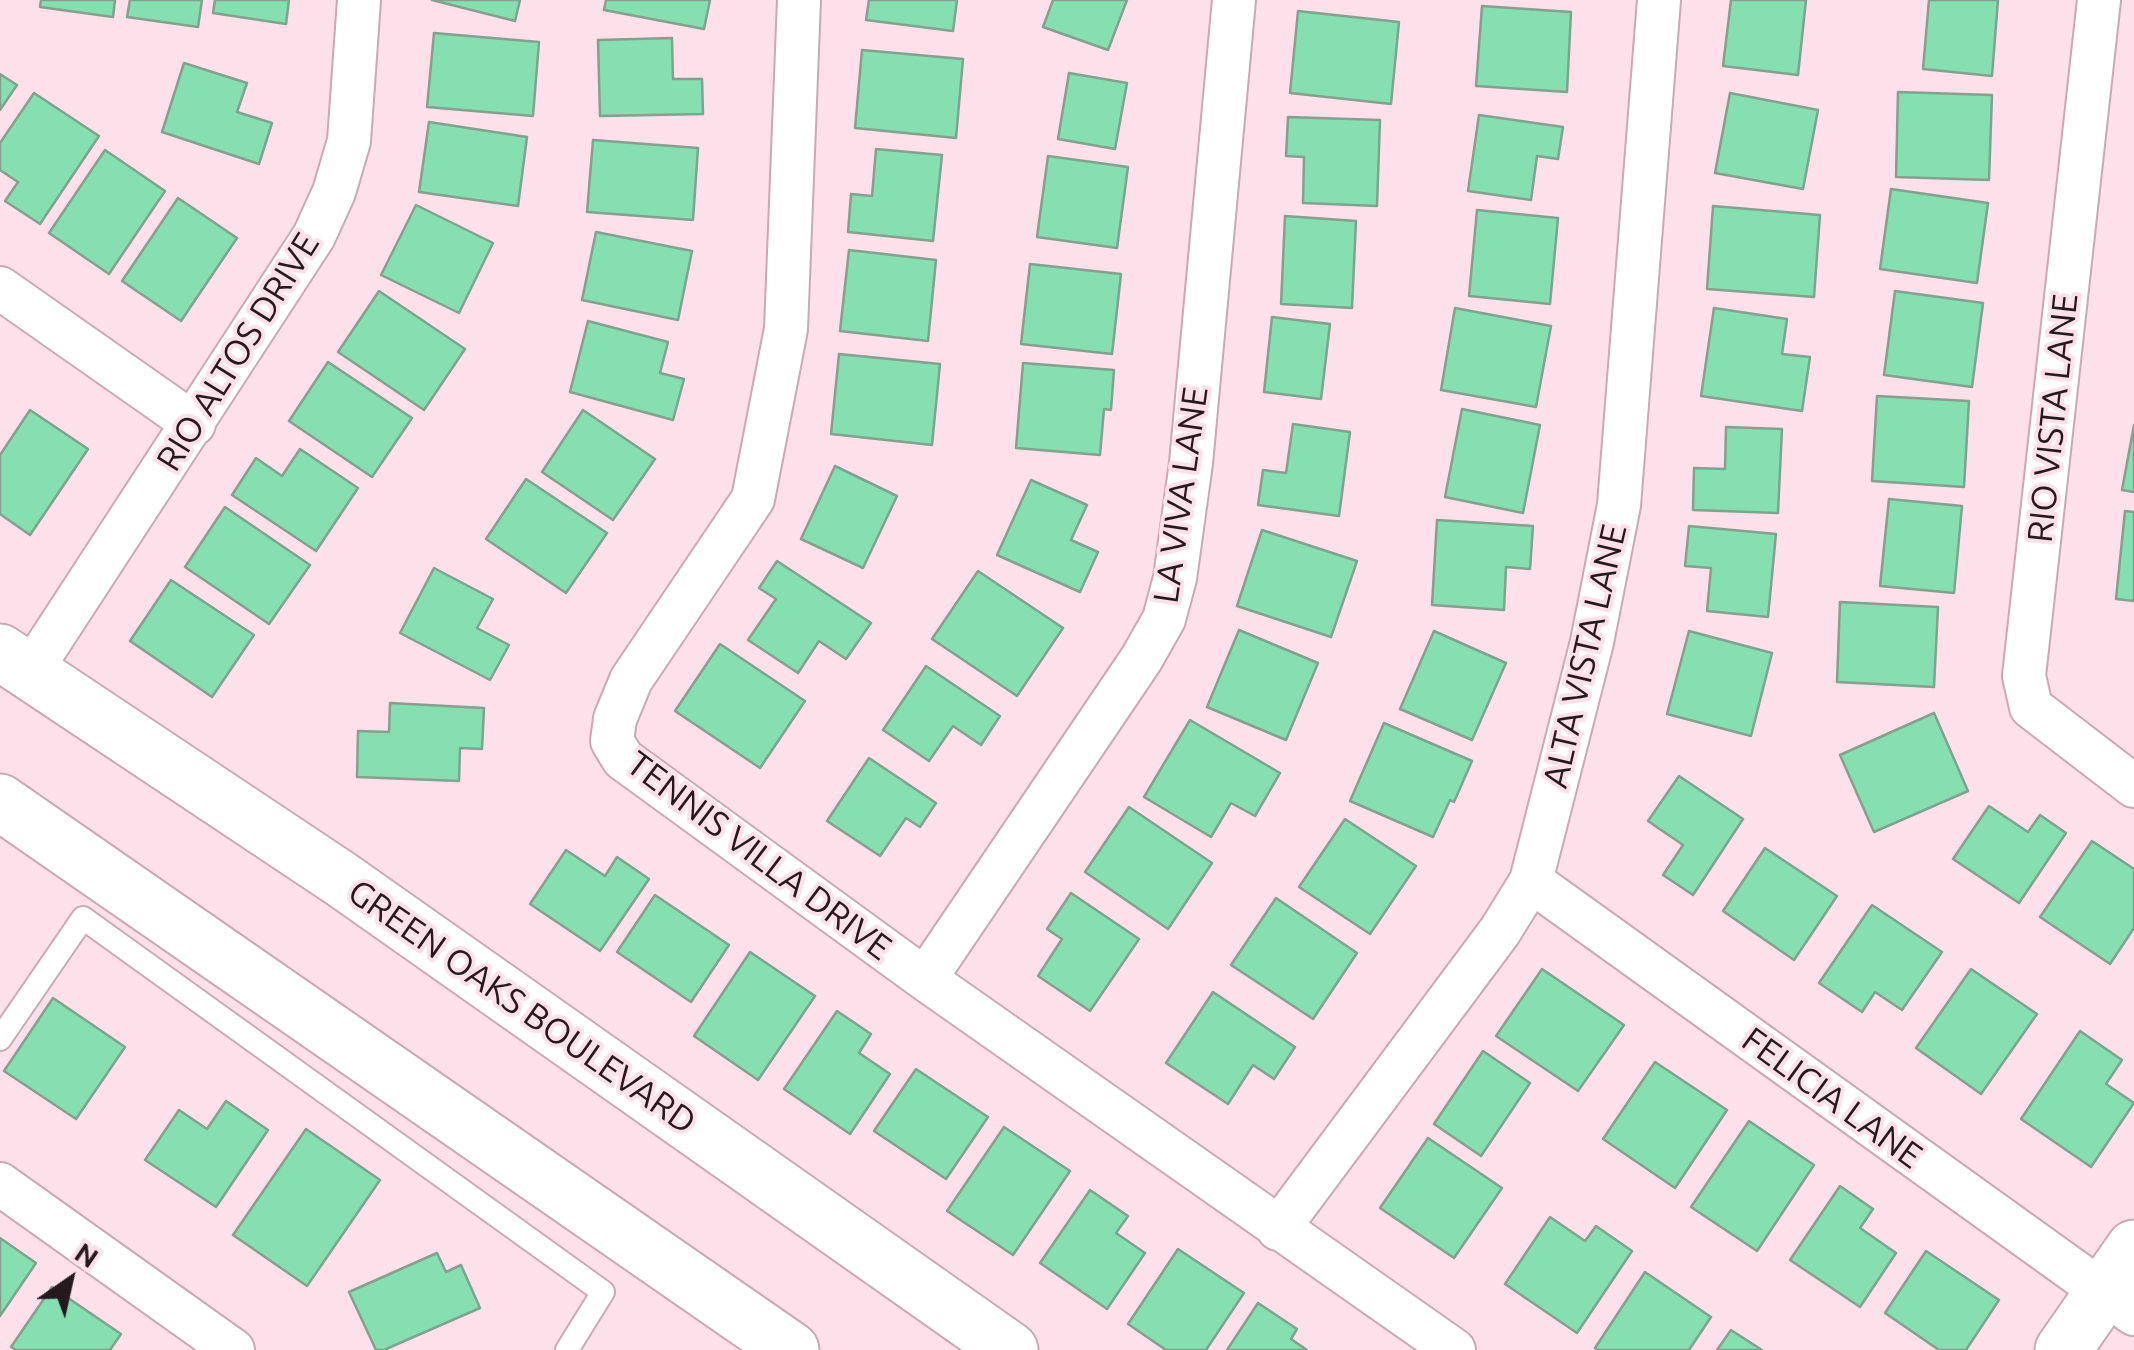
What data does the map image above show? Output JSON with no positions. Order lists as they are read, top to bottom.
{
  "streets": {
    "main road": ["GREEN OAKS BOULEVARD"],
    "street": [
      "RIO ALTOS DRIVE",
      "RIO VISTA LANE",
      "LA VIVA LANE",
      "ALTA VISTA LANE",
      "TENNIS VILLA DRIVE",
      "FELICIA LANE"
    ]
  },
  "crossings": [
    ["RIO ALTOS DRIVE", "GREEN OAKS BOULEVARD"],
    ["LA VIVA LANE", "TENNIS VILLA DRIVE"],
    ["ALTA VISTA LANE", "TENNIS VILLA DRIVE"],
    ["ALTA VISTA LANE", "FELICIA LANE"]
  ],
  "north": "top right"
}
